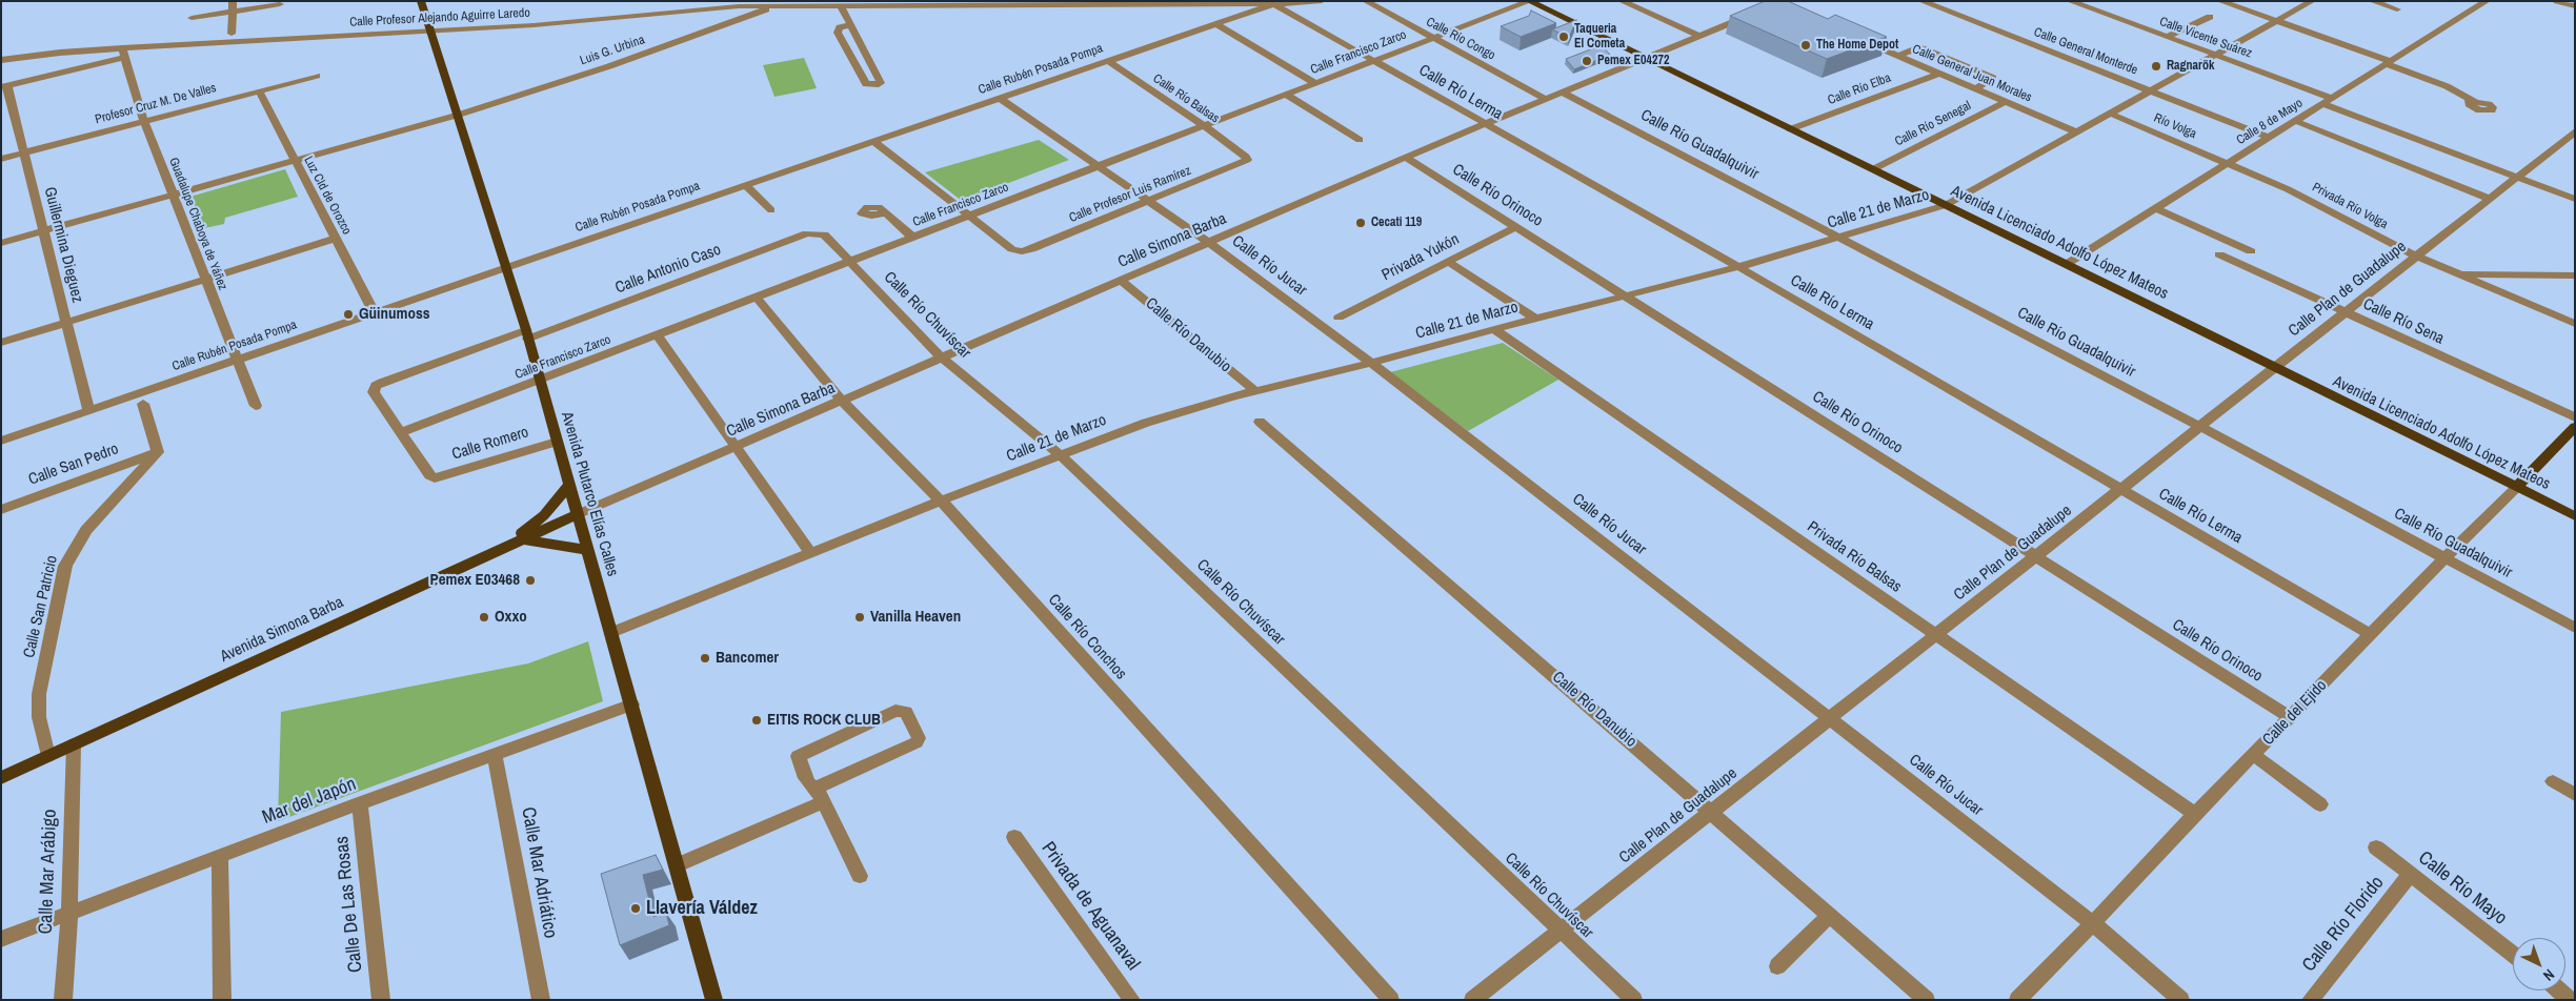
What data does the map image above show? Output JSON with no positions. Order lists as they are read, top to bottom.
{
  "streets": {
    "main road": [
      "Avenida Licenciado Adolfo López Mateos",
      "Avenida Plutarco Elías Calles",
      "Avenida Simona Barba",
      "Calle del Ejido"
    ],
    "street": [
      "Calle Profesor Alejando Aguirre Laredo",
      "Calle Vicente Suárez",
      "Calle Río Congo",
      "Luis G. Urbina",
      "Calle General Monterde",
      "Calle Francisco Zarco",
      "Calle Rubén Posada Pompa",
      "Calle General Juan Morales",
      "Calle Río Elba",
      "Calle Río Lerma",
      "Calle Río Balsas",
      "Profesor Cruz M. De Valles",
      "Calle 8 de Mayo",
      "Calle Río Senegal",
      "Río Volga",
      "Calle Río Guadalquivir",
      "Calle Profesor Luis Ramírez",
      "Luz CId de Orozco",
      "Calle Río Orinoco",
      "Privada Río Volga",
      "Calle 21 de Marzo",
      "Guadalupe Chaboya de Yáñez",
      "Calle Simona Barba",
      "Guillermina Dieguez",
      "Privada Yukón",
      "Calle Río Jucar",
      "Calle Antonio Caso",
      "Calle Plan de Guadalupe",
      "Calle Río Chuvíscar",
      "Calle Río Sena",
      "Calle Río Danubio",
      "Calle Romero",
      "Calle San Pedro",
      "Privada Río Balsas",
      "Calle San Patricio",
      "Calle Río Conchos",
      "Mar del Japón",
      "Calle Mar Arábigo",
      "Calle Mar Adriático",
      "Calle Río Mayo",
      "Calle De Las Rosas",
      "Privada de Aguanaval",
      "Calle Río Florido"
    ]
  },
  "crossings": [
    ["Calle Profesor Alejando Aguirre Laredo", "Luis G. Urbina"],
    ["Calle Profesor Alejando Aguirre Laredo", "Calle Rubén Posada Pompa"],
    ["Calle Profesor Alejando Aguirre Laredo", "Calle Río Lerma"],
    ["Calle Profesor Alejando Aguirre Laredo", "Guadalupe Chaboya de Yáñez"],
    ["Calle Profesor Alejando Aguirre Laredo", "Avenida Plutarco Elías Calles"],
    ["Calle Vicente Suárez", "Calle 8 de Mayo"],
    ["Calle Vicente Suárez", "Calle 21 de Marzo"],
    ["Calle Vicente Suárez", "Calle Plan de Guadalupe"],
    ["Calle Río Congo", "Calle Francisco Zarco"],
    ["Calle Río Congo", "Calle Simona Barba"],
    ["Luis G. Urbina", "Luz CId de Orozco"],
    ["Luis G. Urbina", "Guadalupe Chaboya de Yáñez"],
    ["Luis G. Urbina", "Guillermina Dieguez"],
    ["Luis G. Urbina", "Avenida Plutarco Elías Calles"],
    ["Calle General Monterde", "Calle 8 de Mayo"],
    ["Calle General Monterde", "Calle 21 de Marzo"],
    ["Calle Francisco Zarco", "Calle Río Lerma"],
    ["Calle Francisco Zarco", "Calle Río Balsas"],
    ["Calle Francisco Zarco", "Calle Profesor Luis Ramírez"],
    ["Calle Francisco Zarco", "Avenida Licenciado Adolfo López Mateos"],
    ["Calle Francisco Zarco", "Calle Río Jucar"],
    ["Calle Francisco Zarco", "Calle Antonio Caso"],
    ["Calle Francisco Zarco", "Calle Río Chuvíscar"],
    ["Calle Francisco Zarco", "Calle Romero"],
    ["Calle Francisco Zarco", "Avenida Plutarco Elías Calles"],
    ["Calle Francisco Zarco", "Calle Río Conchos"],
    ["Calle Rubén Posada Pompa", "Calle Río Lerma"],
    ["Calle Rubén Posada Pompa", "Calle Río Balsas"],
    ["Calle Rubén Posada Pompa", "Luz CId de Orozco"],
    ["Calle Rubén Posada Pompa", "Guadalupe Chaboya de Yáñez"],
    ["Calle Rubén Posada Pompa", "Guillermina Dieguez"],
    ["Calle Rubén Posada Pompa", "Calle Río Jucar"],
    ["Calle Rubén Posada Pompa", "Avenida Plutarco Elías Calles"],
    ["Calle General Juan Morales", "Calle Río Elba"],
    ["Calle General Juan Morales", "Calle Río Senegal"],
    ["Calle General Juan Morales", "Calle 21 de Marzo"],
    ["Calle Río Elba", "Avenida Licenciado Adolfo López Mateos"],
    ["Calle Río Lerma", "Calle 21 de Marzo"],
    ["Calle Río Lerma", "Calle Simona Barba"],
    ["Calle Río Lerma", "Calle Plan de Guadalupe"],
    ["Calle Río Lerma", "Calle del Ejido"],
    ["Calle Río Balsas", "Calle Profesor Luis Ramírez"],
    ["Profesor Cruz M. De Valles", "Luz CId de Orozco"],
    ["Profesor Cruz M. De Valles", "Guadalupe Chaboya de Yáñez"],
    ["Profesor Cruz M. De Valles", "Guillermina Dieguez"],
    ["Calle 8 de Mayo", "Río Volga"],
    ["Calle 8 de Mayo", "Privada Río Volga"],
    ["Calle 8 de Mayo", "Avenida Licenciado Adolfo López Mateos"],
    ["Calle Río Senegal", "Avenida Licenciado Adolfo López Mateos"],
    ["Río Volga", "Privada Río Volga"],
    ["Río Volga", "Calle 21 de Marzo"],
    ["Calle Río Guadalquivir", "Calle 21 de Marzo"],
    ["Calle Río Guadalquivir", "Calle Simona Barba"],
    ["Calle Río Guadalquivir", "Calle Plan de Guadalupe"],
    ["Calle Río Guadalquivir", "Calle del Ejido"],
    ["Calle Profesor Luis Ramírez", "Calle Río Jucar"],
    ["Calle Río Orinoco", "Calle 21 de Marzo"],
    ["Calle Río Orinoco", "Calle Simona Barba"],
    ["Calle Río Orinoco", "Privada Yukón"],
    ["Calle Río Orinoco", "Calle Plan de Guadalupe"],
    ["Calle Río Orinoco", "Calle del Ejido"],
    ["Privada Río Volga", "Calle Plan de Guadalupe"],
    ["Calle 21 de Marzo", "Avenida Licenciado Adolfo López Mateos"],
    ["Calle 21 de Marzo", "Calle Río Jucar"],
    ["Calle 21 de Marzo", "Calle Río Chuvíscar"],
    ["Calle 21 de Marzo", "Calle Río Danubio"],
    ["Calle 21 de Marzo", "Avenida Plutarco Elías Calles"],
    ["Calle 21 de Marzo", "Privada Río Balsas"],
    ["Calle 21 de Marzo", "Calle Río Conchos"],
    ["Calle Simona Barba", "Avenida Licenciado Adolfo López Mateos"],
    ["Calle Simona Barba", "Calle Río Jucar"],
    ["Calle Simona Barba", "Calle Río Chuvíscar"],
    ["Calle Simona Barba", "Calle Río Danubio"],
    ["Calle Simona Barba", "Avenida Plutarco Elías Calles"],
    ["Calle Simona Barba", "Avenida Simona Barba"],
    ["Calle Simona Barba", "Calle Río Conchos"],
    ["Avenida Licenciado Adolfo López Mateos", "Calle Plan de Guadalupe"],
    ["Avenida Licenciado Adolfo López Mateos", "Calle del Ejido"],
    ["Calle Río Jucar", "Calle Plan de Guadalupe"],
    ["Calle Río Jucar", "Calle del Ejido"],
    ["Calle Antonio Caso", "Calle Río Chuvíscar"],
    ["Calle Antonio Caso", "Calle Romero"],
    ["Calle Antonio Caso", "Avenida Plutarco Elías Calles"],
    ["Calle Plan de Guadalupe", "Calle Río Chuvíscar"],
    ["Calle Plan de Guadalupe", "Calle Río Sena"],
    ["Calle Plan de Guadalupe", "Calle Río Danubio"],
    ["Calle Plan de Guadalupe", "Privada Río Balsas"],
    ["Calle Romero", "Avenida Plutarco Elías Calles"],
    ["Calle San Pedro", "Calle San Patricio"],
    ["Avenida Plutarco Elías Calles", "Avenida Simona Barba"],
    ["Avenida Plutarco Elías Calles", "Mar del Japón"],
    ["Privada Río Balsas", "Calle del Ejido"],
    ["Calle San Patricio", "Avenida Simona Barba"],
    ["Avenida Simona Barba", "Calle Mar Arábigo"],
    ["Mar del Japón", "Calle Mar Arábigo"],
    ["Mar del Japón", "Calle Mar Adriático"],
    ["Mar del Japón", "Calle De Las Rosas"],
    ["Calle Río Mayo", "Calle Río Florido"]
  ],
  "places": [
    "Taqueria El Cometa",
    "The Home Depot",
    "Pemex E04272",
    "Ragnarök",
    "Cecati 119",
    "Güinumoss",
    "Pemex E03468",
    "Oxxo",
    "Vanilla Heaven",
    "Bancomer",
    "EITIS ROCK CLUB",
    "Llavería Váldez"
  ],
  "north": "bottom right"
}
